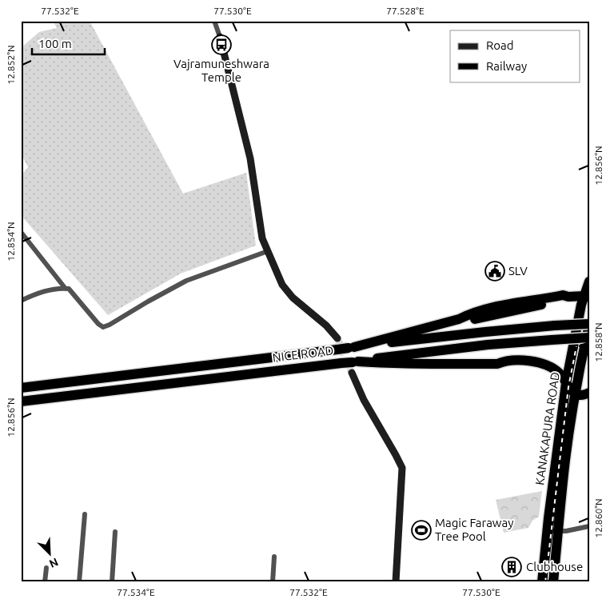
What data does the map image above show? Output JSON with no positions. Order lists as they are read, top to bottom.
{
  "streets": {
    "highway": ["NICE ROAD", "KANAKAPURA ROAD"]
  },
  "crossings": [
    ["NICE ROAD", "KANAKAPURA ROAD"]
  ],
  "places": {
    "bus stop": ["Vajramuneshwara Temple"],
    "public building": ["SLV"],
    "sports": ["Magic Faraway Tree Pool"],
    "building": ["Clubhouse"]
  },
  "legend": ["Road", "Railway"],
  "scale_bar": "100 m",
  "north": "bottom right",
  "coordinates": [
    "77.532°E",
    "77.530°E",
    "77.528°E",
    "12.852°N",
    "12.856°N",
    "12.854°N",
    "12.858°N",
    "12.860°N",
    "77.534°E"
  ]
}
